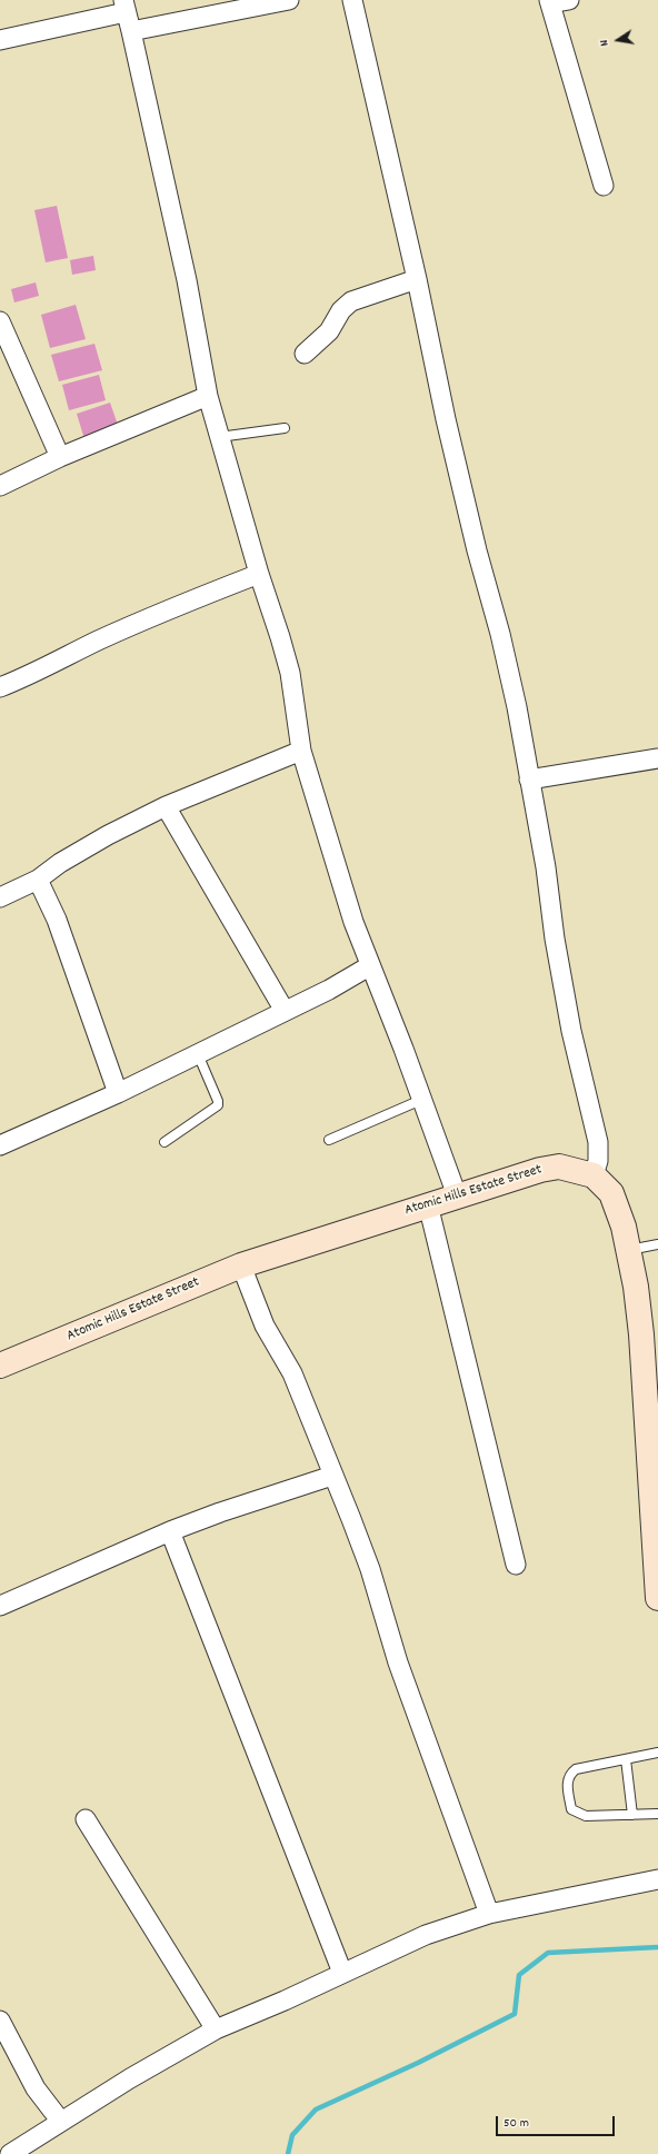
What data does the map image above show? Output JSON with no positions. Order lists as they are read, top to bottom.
{
  "streets": {
    "street": ["Atomic Hills Estate Street"]
  },
  "scale_bar": "50 m",
  "north": "left"
}
